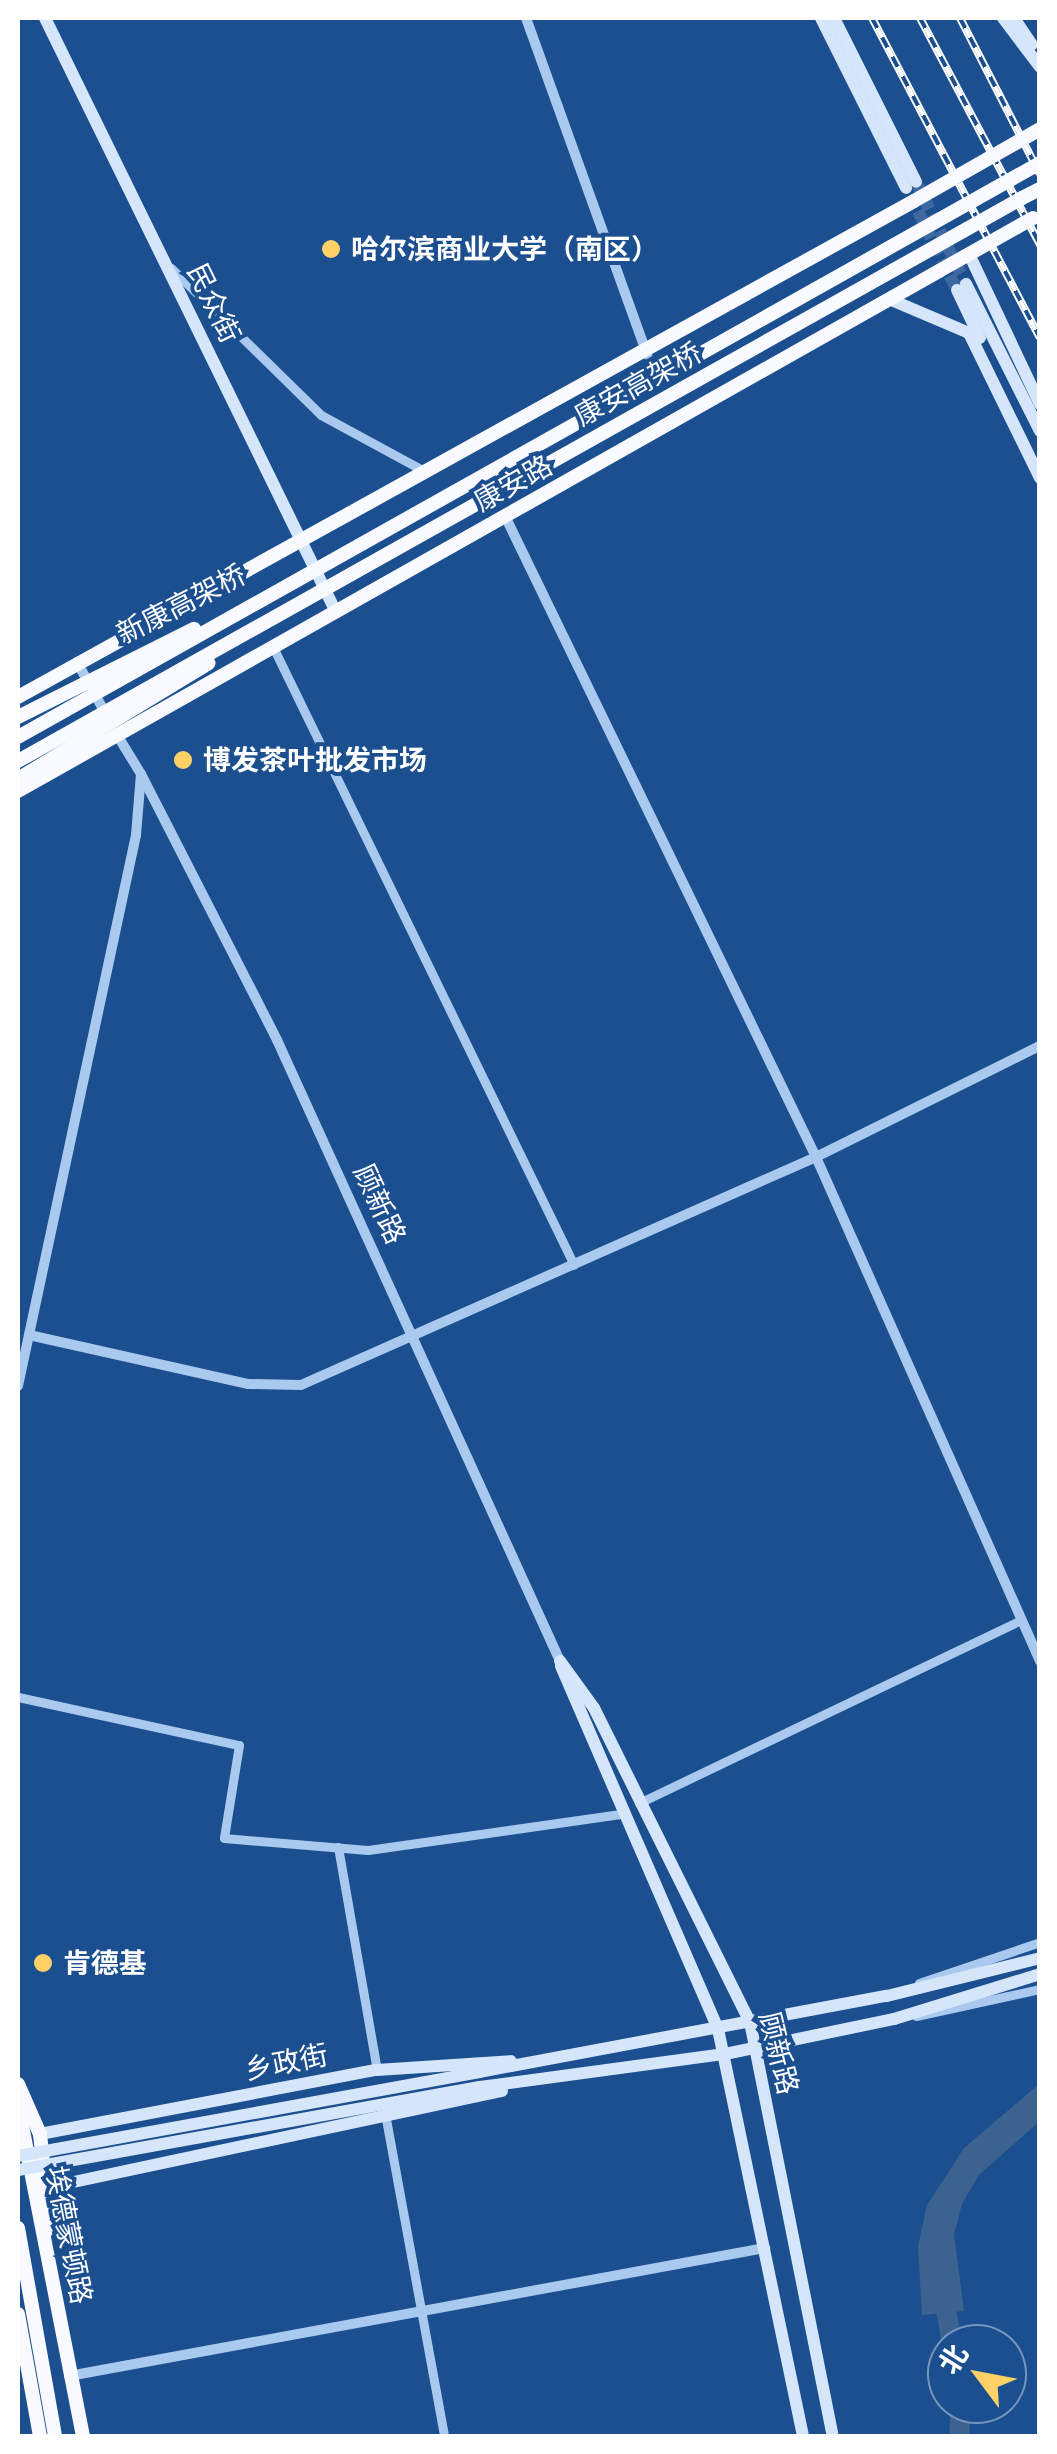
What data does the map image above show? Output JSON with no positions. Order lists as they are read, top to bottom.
{
  "streets": {
    "highway": [
      "康安高架桥",
      "康安路",
      "新康高架桥",
      "埃德蒙顿路"
    ],
    "main road": ["民众街", "顾新路", "乡政街"]
  },
  "crossings": [
    ["民众街", "康安路"],
    ["康安高架桥", "新康高架桥"],
    ["康安路", "顾新路"],
    ["顾新路", "乡政街"]
  ],
  "places": ["哈尔滨商业大学（南区）", "博发茶叶批发市场", "肯德基"],
  "north": "top left"
}
